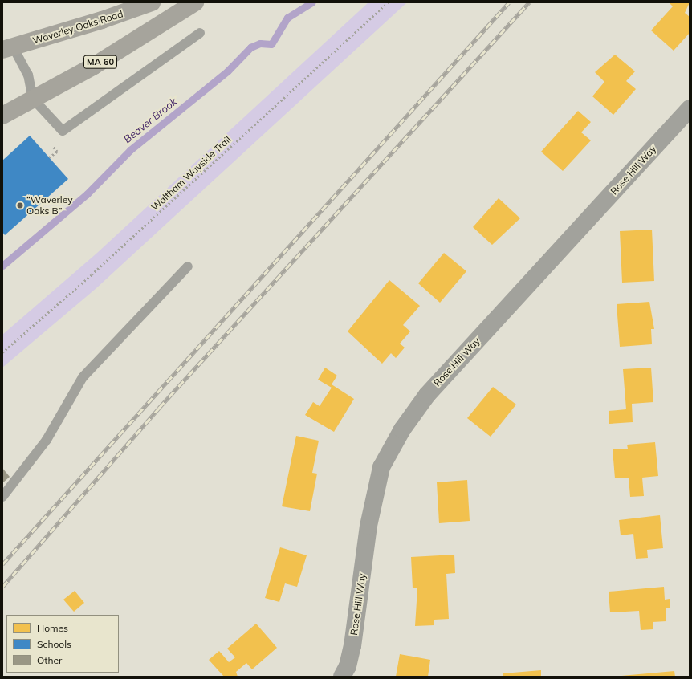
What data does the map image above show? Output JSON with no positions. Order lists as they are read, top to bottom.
{
  "streets": {
    "main road": ["Waverley Oaks Road", "MA 60"],
    "street": ["Rose Hill Way"],
    "path": ["Waltham Wayside Trail"]
  },
  "water": ["Beaver Brook"],
  "places": ["“Waverley Oaks B”"],
  "legend": ["Homes", "Schools", "Other"]
}
